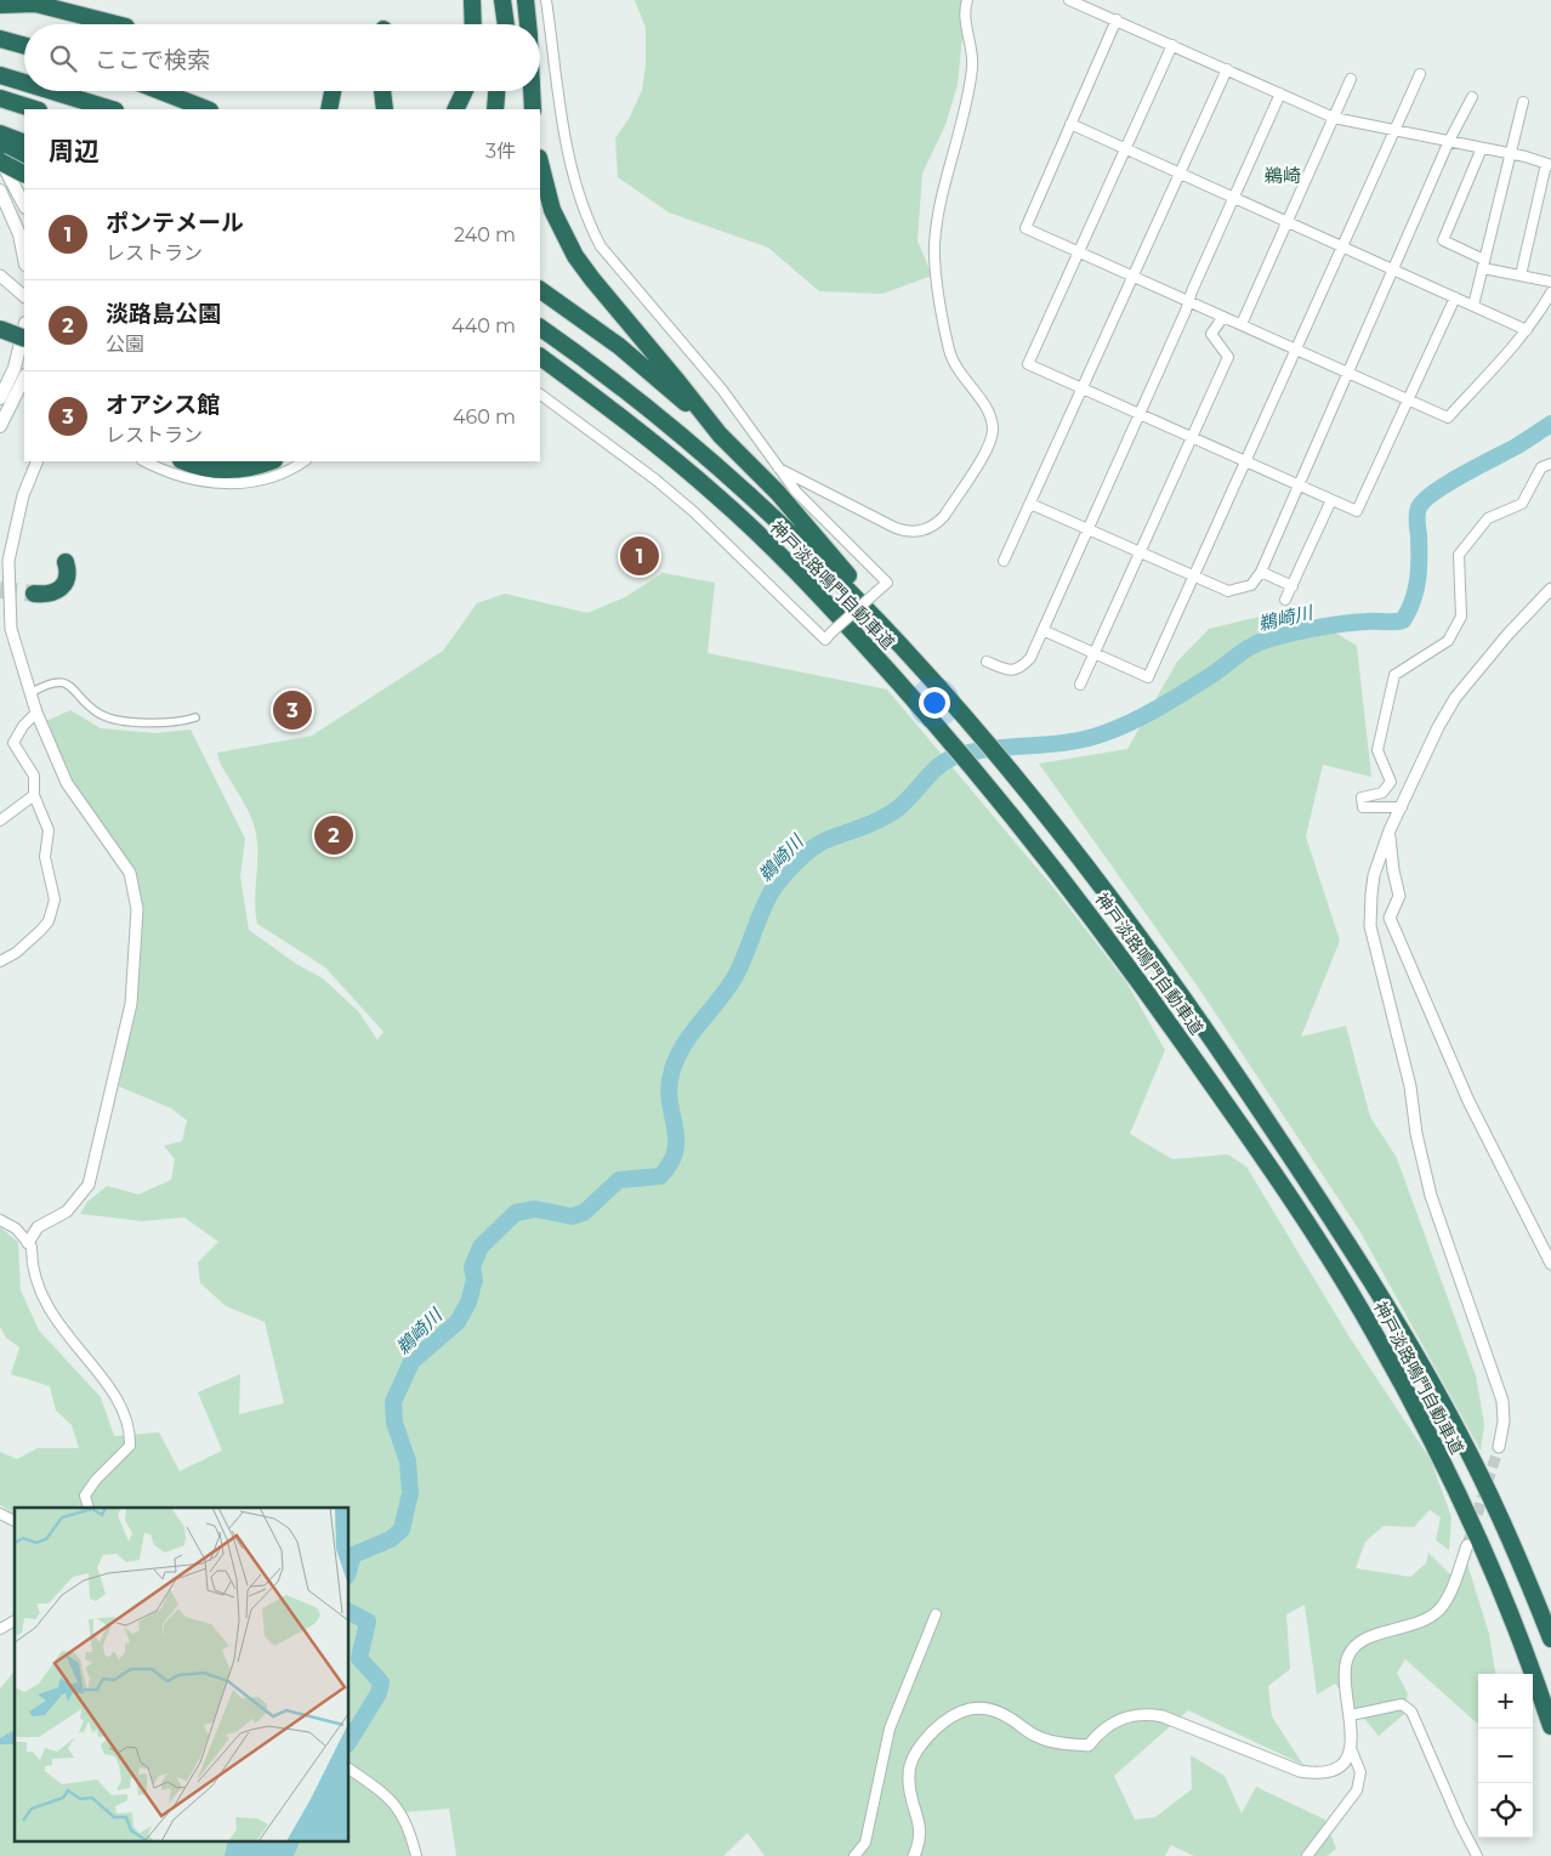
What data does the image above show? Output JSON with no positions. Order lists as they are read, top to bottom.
{
  "streets": {
    "highway": ["神戸淡路鳴門自動車道"]
  },
  "districts": ["鵜崎"],
  "water": ["鵜崎川"],
  "page": {
    "search": "ここで検索",
    "heading": ["周辺", "3件"],
    "list": [
      {
        "mark": "1",
        "name": "ポンテメール",
        "note": "レストラン",
        "value": "240 m"
      },
      {
        "mark": "2",
        "name": "淡路島公園",
        "note": "公園",
        "value": "440 m"
      },
      {
        "mark": "3",
        "name": "オアシス館",
        "note": "レストラン",
        "value": "460 m"
      }
    ],
    "pins": ["1", "3", "2"],
    "map_buttons": ["+", "−"]
  }
}
